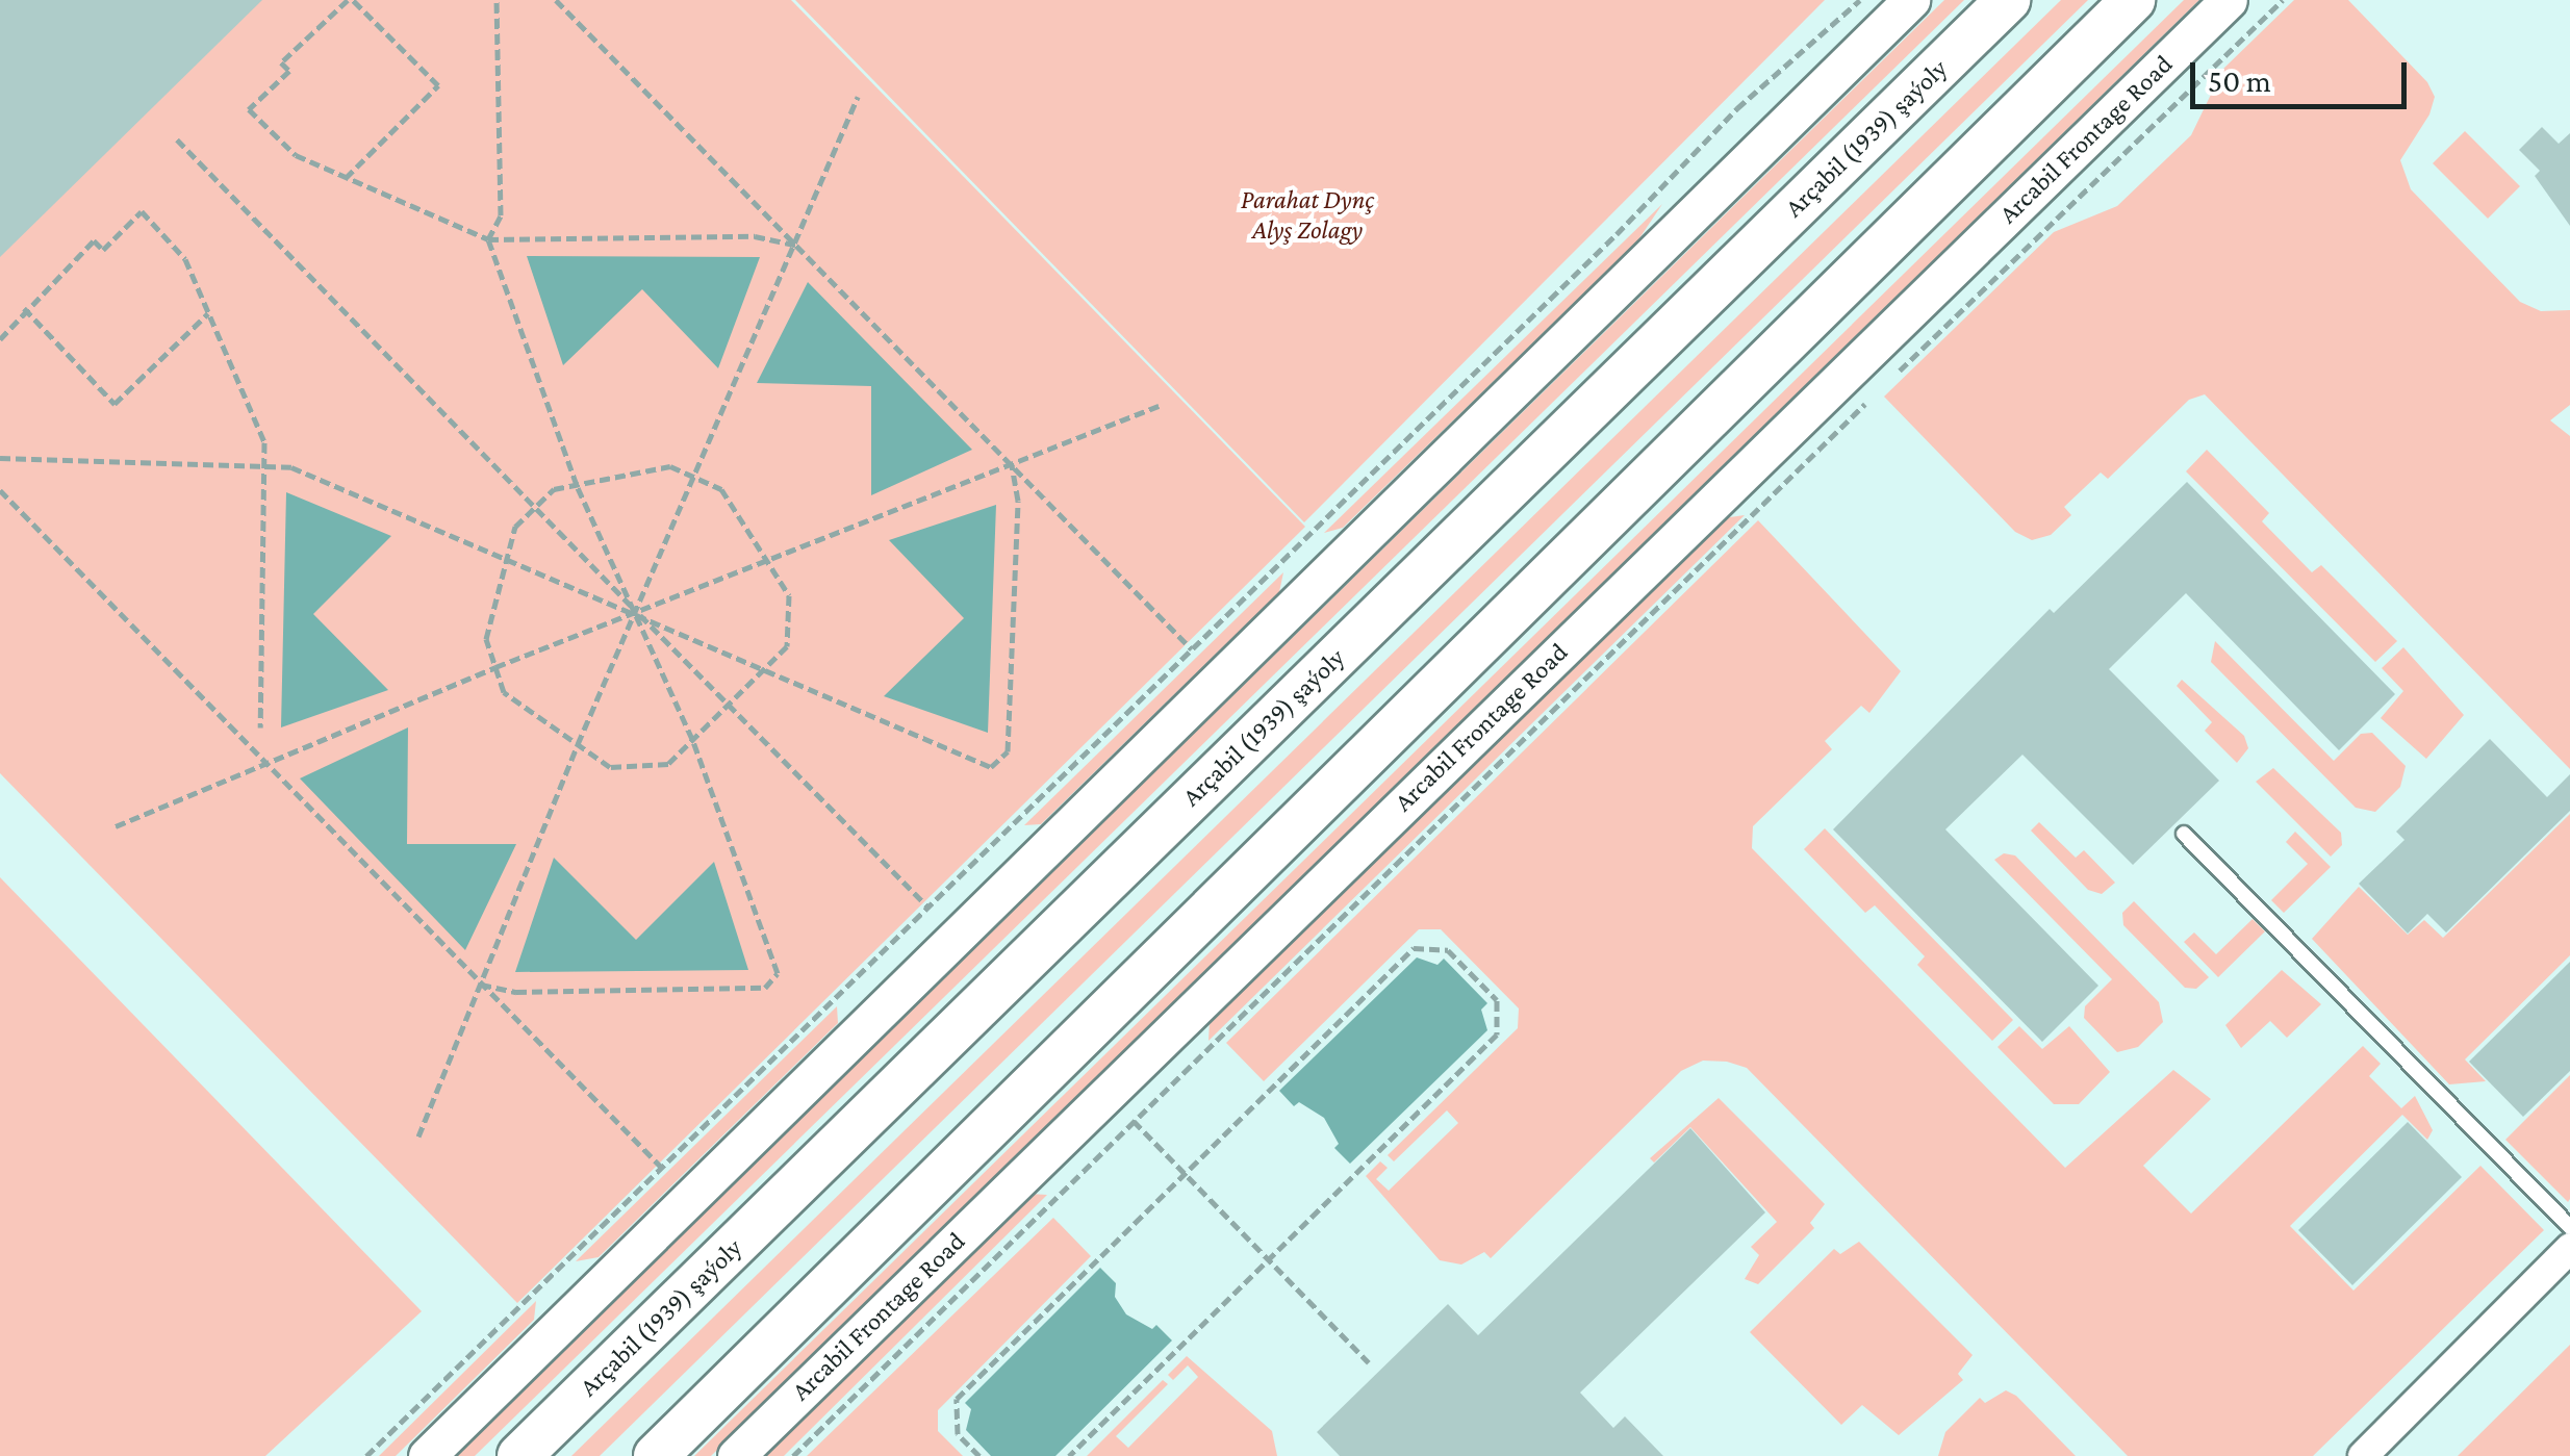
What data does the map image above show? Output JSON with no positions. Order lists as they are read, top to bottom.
{
  "streets": {
    "main road": ["Arçabil (1939) şaýoly"],
    "street": ["Arcabil Frontage Road"]
  },
  "parks": ["Parahat Dynç Alyş Zolagy"],
  "scale_bar": "50 m"
}
